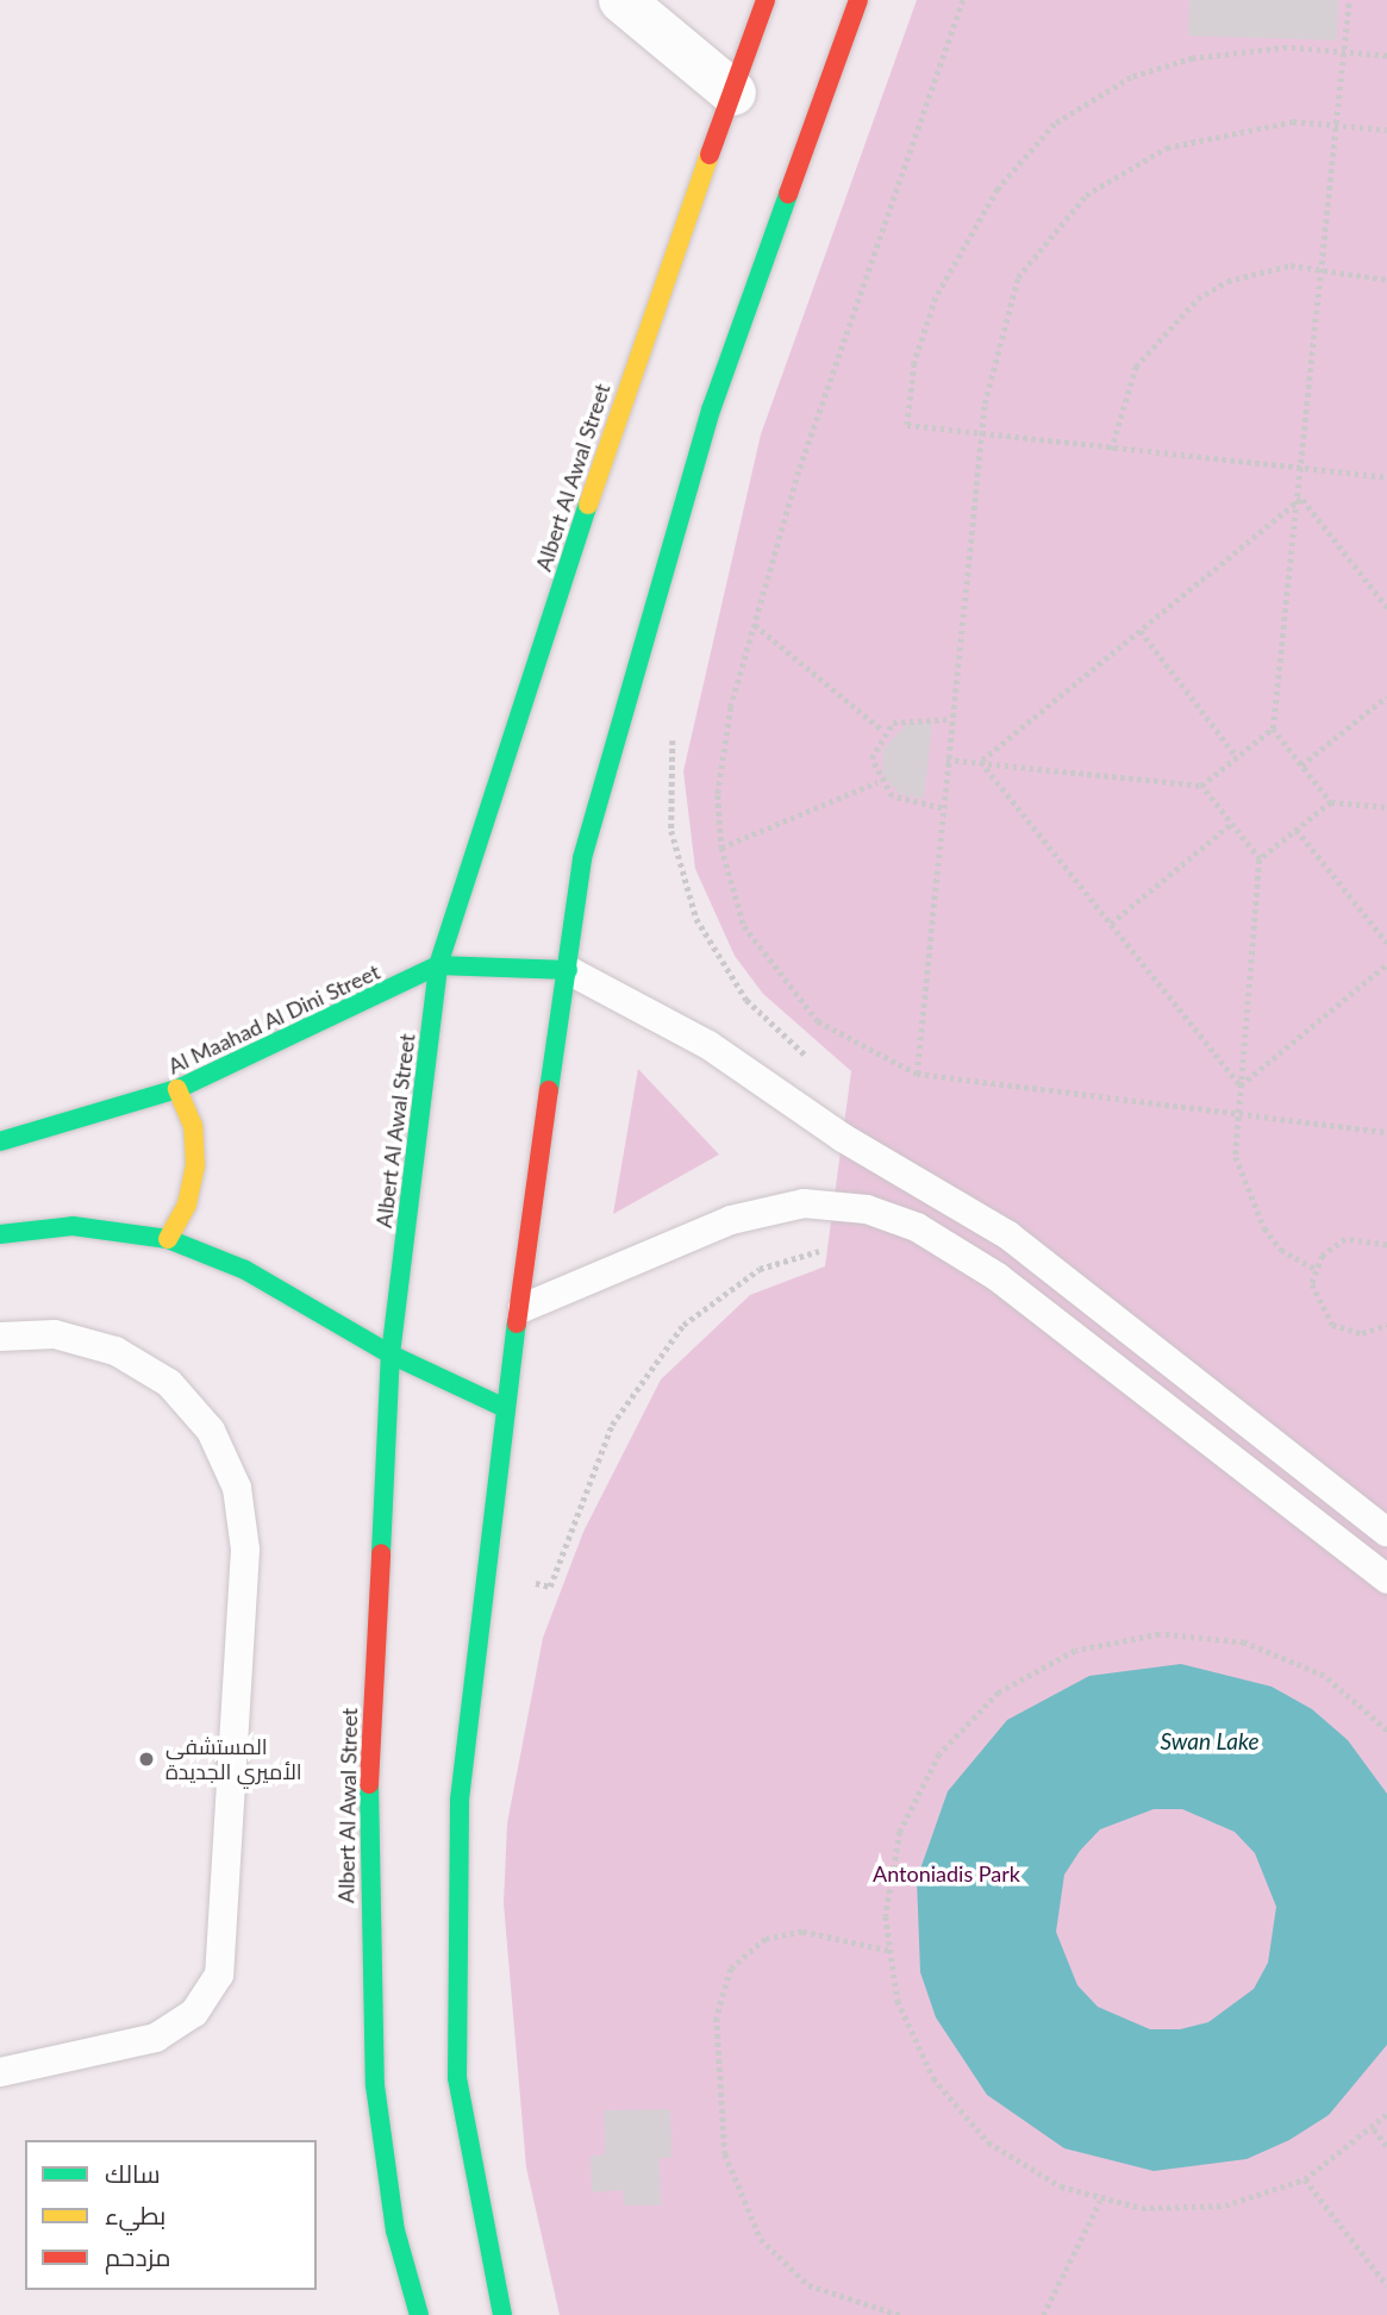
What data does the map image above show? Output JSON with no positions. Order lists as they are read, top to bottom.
{
  "streets": {
    "main road": ["Albert Al Awal Street", "Al Maahad Al Dini Street"]
  },
  "crossings": [
    ["Albert Al Awal Street", "Al Maahad Al Dini Street"]
  ],
  "water": ["Swan Lake"],
  "parks": ["Antoniadis Park"],
  "places": ["المستشفى الأميري الجديدة"],
  "legend": ["سالك", "بطيء", "مزدحم"]
}
